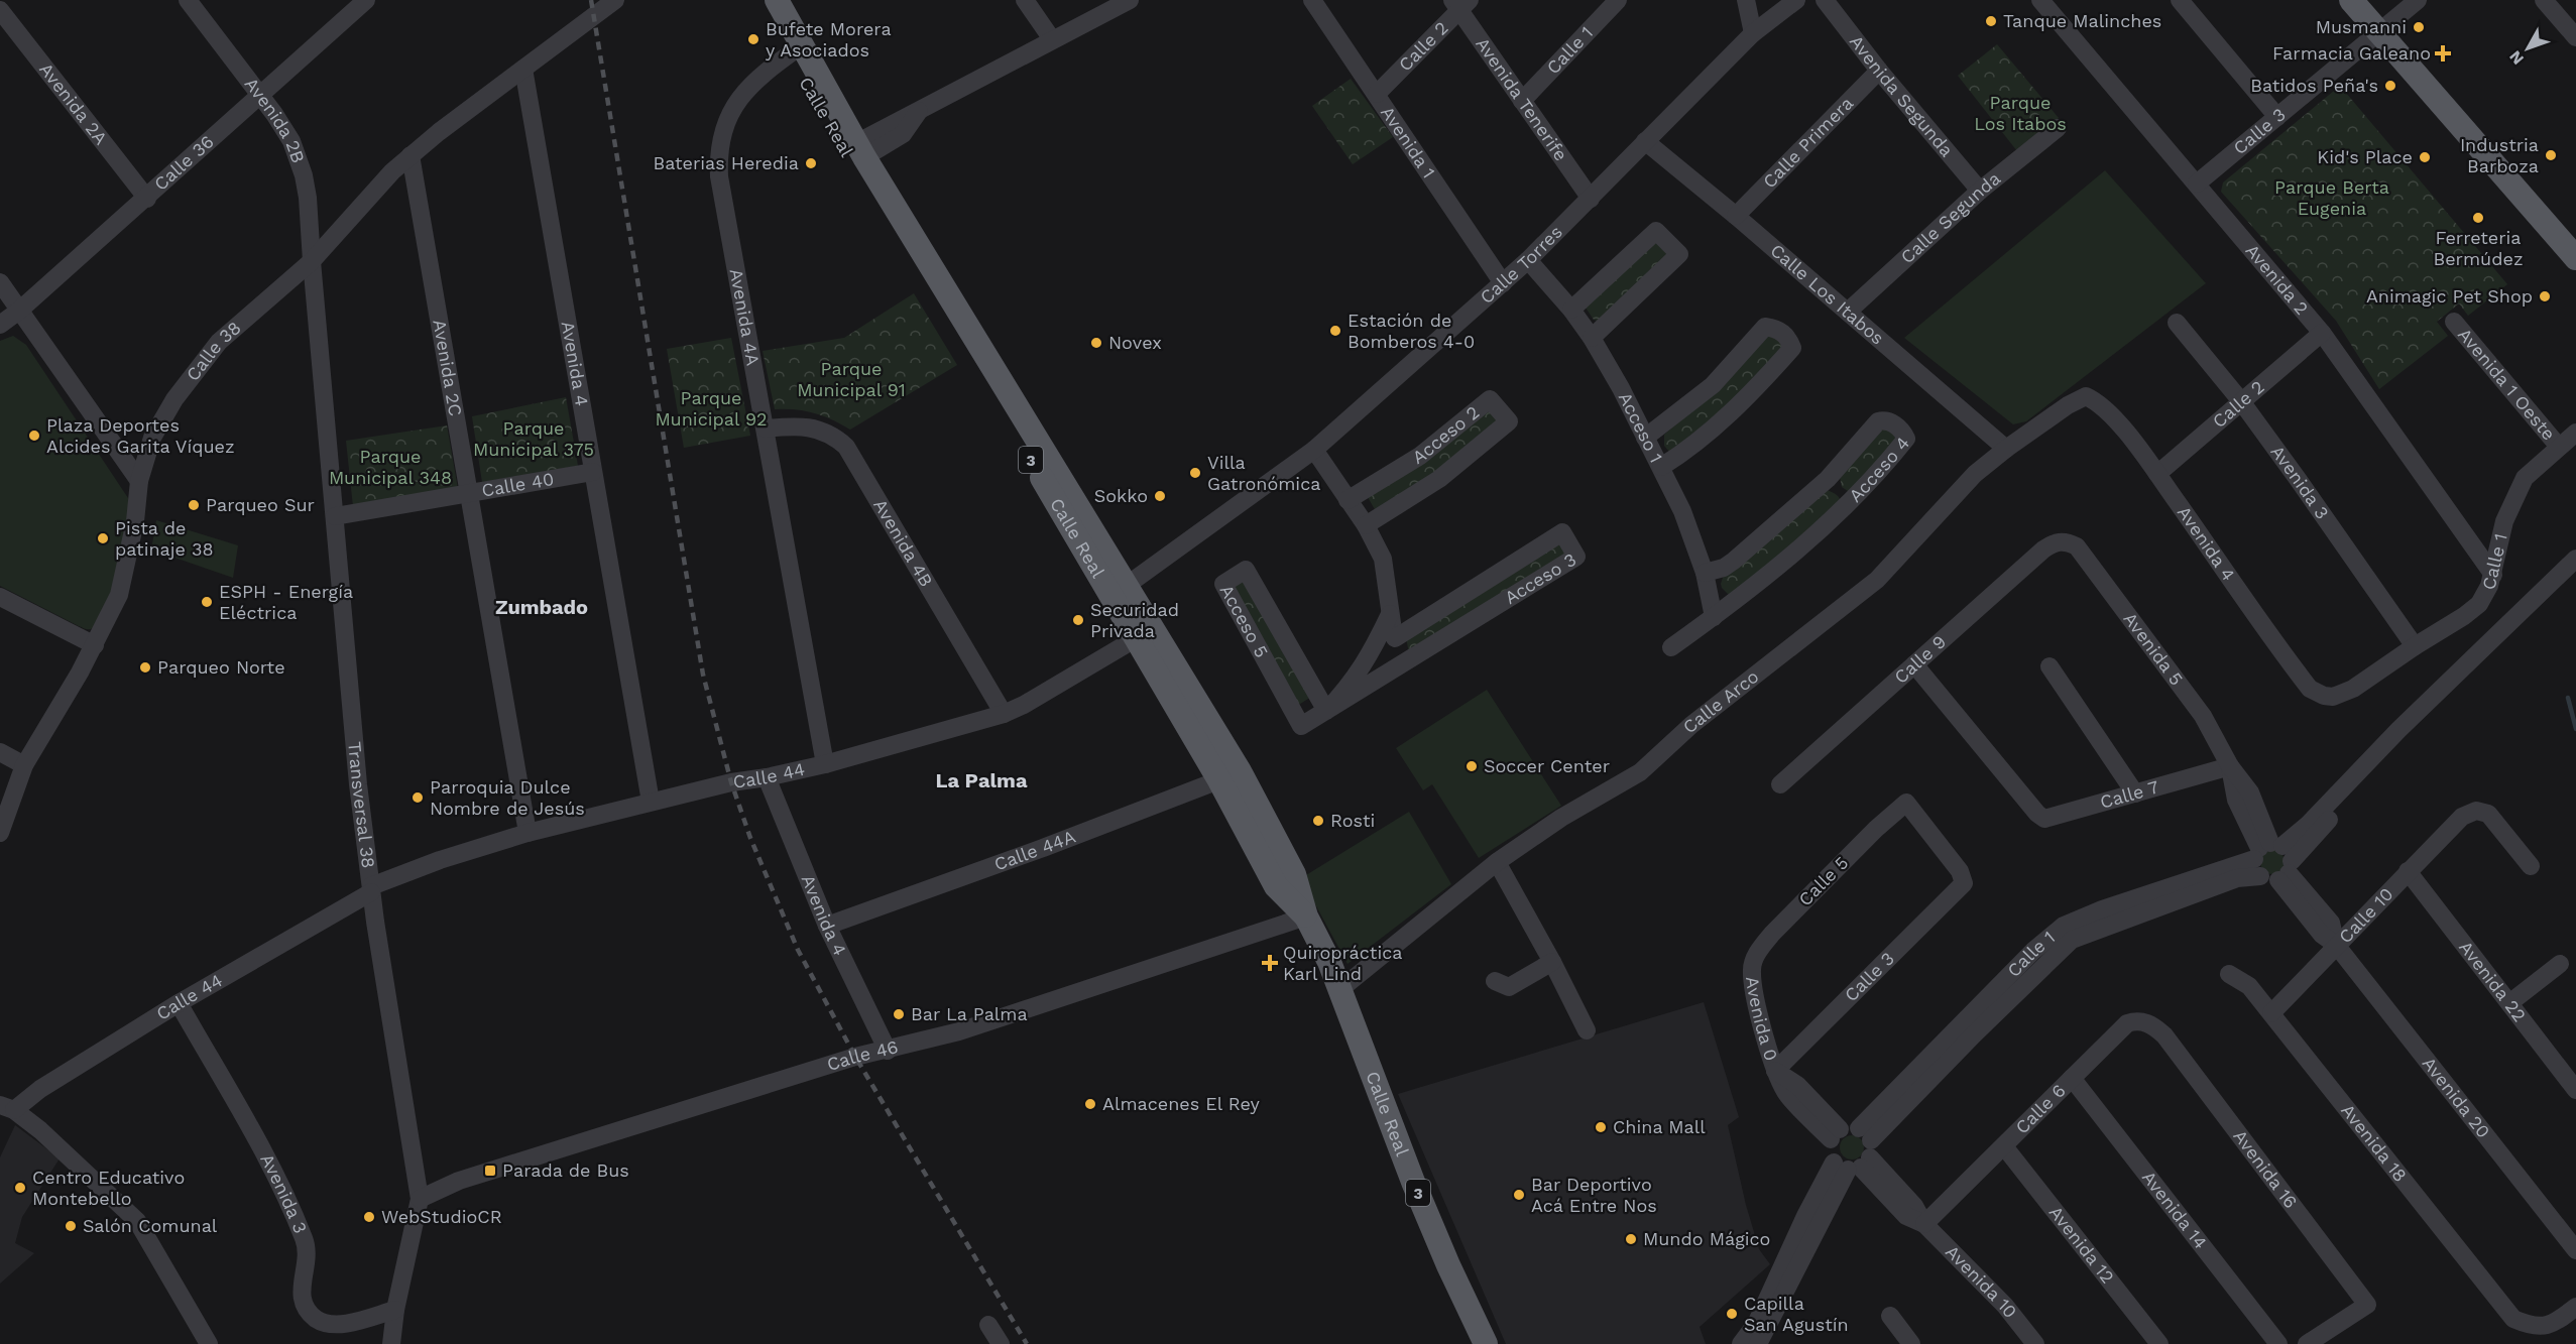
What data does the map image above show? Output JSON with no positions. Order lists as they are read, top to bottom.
{
  "streets": {
    "main road": ["Calle Real", "3"],
    "street": [
      "Calle 2",
      "Calle 1",
      "Avenida Segunda",
      "Avenida Tenerife",
      "Avenida 2A",
      "Avenida 2B",
      "Calle 3",
      "Avenida 1",
      "Calle Primera",
      "Calle 36",
      "Calle Segunda",
      "Calle Torres",
      "Avenida 2",
      "Calle Los Itabos",
      "Avenida 4A",
      "Calle 38",
      "Avenida 4",
      "Avenida 2C",
      "Avenida 1 Oeste",
      "Acceso 1",
      "Acceso 2",
      "Acceso 4",
      "Avenida 3",
      "Calle 40",
      "Avenida 4B",
      "Acceso 3",
      "Acceso 5",
      "Avenida 5",
      "Calle 9",
      "Calle Arco",
      "Calle 44",
      "Calle 7",
      "Transversal 38",
      "Calle 44A",
      "Calle 5",
      "Calle 10",
      "Avenida 22",
      "Avenida 0",
      "Calle 46",
      "Avenida 20",
      "Calle 6",
      "Avenida 18",
      "Avenida 16",
      "Avenida 14",
      "Avenida 12",
      "Avenida 10"
    ]
  },
  "crossings": [
    ["Calle 2", "Avenida Tenerife"],
    ["Calle 2", "Avenida 1"],
    ["Calle 2", "Avenida 2"],
    ["Calle 2", "Avenida 4"],
    ["Calle 2", "Avenida 3"],
    ["Calle 1", "Avenida Tenerife"],
    ["Calle 1", "Avenida 2"],
    ["Calle 1", "Avenida 4"],
    ["Calle 1", "Avenida 1 Oeste"],
    ["Calle 1", "Avenida 3"],
    ["Calle 1", "Avenida 5"],
    ["Calle 1", "Avenida 20"],
    ["Calle 1", "Avenida 10"],
    ["Avenida Segunda", "Calle Primera"],
    ["Avenida Segunda", "Calle Segunda"],
    ["Avenida Tenerife", "Calle Torres"],
    ["Avenida 2A", "Calle 36"],
    ["Calle Real", "Calle Torres"],
    ["Calle Real", "Avenida 4A"],
    ["Calle Real", "Calle Arco"],
    ["Calle Real", "Calle 44"],
    ["Calle Real", "Calle 44A"],
    ["Calle Real", "Calle 46"],
    ["Avenida 2B", "Calle 36"],
    ["Avenida 2B", "Calle 38"],
    ["Avenida 2B", "Transversal 38"],
    ["Calle 3", "Avenida 2"],
    ["Calle 3", "Calle 5"],
    ["Calle 3", "Avenida 0"],
    ["Avenida 1", "Calle Torres"],
    ["Calle Primera", "Calle Los Itabos"],
    ["Calle Segunda", "Calle Los Itabos"],
    ["Calle Torres", "Calle Los Itabos"],
    ["Calle Torres", "Acceso 1"],
    ["Calle Los Itabos", "Calle Arco"],
    ["Avenida 4A", "Avenida 4B"],
    ["Avenida 4A", "Calle 44"],
    ["Calle 38", "Avenida 4"],
    ["Calle 38", "Avenida 2C"],
    ["Calle 38", "Transversal 38"],
    ["Avenida 4", "Calle 40"],
    ["Avenida 4", "Calle Arco"],
    ["Avenida 4", "Calle 44"],
    ["Avenida 4", "Calle 44A"],
    ["Avenida 4", "Calle 46"],
    ["Avenida 2C", "Calle 40"],
    ["Avenida 2C", "Calle 44"],
    ["Acceso 1", "Acceso 4"],
    ["Avenida 3", "Calle 44"],
    ["Avenida 3", "Transversal 38"],
    ["Calle 40", "Transversal 38"],
    ["Avenida 4B", "Calle 44"],
    ["Avenida 5", "Calle 9"],
    ["Avenida 5", "Calle 7"],
    ["Avenida 5", "Avenida 20"],
    ["Calle 9", "Calle 7"],
    ["Calle 44", "Transversal 38"],
    ["Transversal 38", "Calle 46"],
    ["Calle 5", "Avenida 0"],
    ["Calle 10", "Avenida 22"],
    ["Calle 10", "Avenida 20"],
    ["Calle 10", "Avenida 18"],
    ["Calle 6", "Avenida 16"],
    ["Calle 6", "Avenida 14"],
    ["Calle 6", "Avenida 12"],
    ["Calle 6", "Avenida 10"]
  ],
  "districts": ["Zumbado", "La Palma"],
  "parks": [
    "Parque Los Itabos",
    "Parque Berta Eugenia",
    "Parque Municipal 91",
    "Parque Municipal 92",
    "Parque Municipal 375",
    "Parque Municipal 348"
  ],
  "places": {
    "other": [
      "Tanque Malinches",
      "Musmanni",
      "Bufete Morera y Asociados",
      "Batidos Peña's",
      "Industria Barboza",
      "Kid's Place",
      "Baterias Heredia",
      "Ferreteria Bermúdez",
      "Animagic Pet Shop",
      "Estación de Bomberos 4-0",
      "Novex",
      "Plaza Deportes Alcides Garita Víquez",
      "Villa Gatronómica",
      "Sokko",
      "Parqueo Sur",
      "Pista de patinaje 38",
      "ESPH - Energía Eléctrica",
      "Securidad Privada",
      "Parqueo Norte",
      "Soccer Center",
      "Parroquia Dulce Nombre de Jesús",
      "Rosti",
      "Bar La Palma",
      "Almacenes El Rey",
      "China Mall",
      "Centro Educativo Montebello",
      "Bar Deportivo Acá Entre Nos",
      "WebStudioCR",
      "Salón Comunal",
      "Mundo Mágico",
      "Capilla San Agustín"
    ],
    "health": ["Farmacia Galeano", "Quiropráctica Karl Lind"],
    "transit": ["Parada de Bus"]
  },
  "north": "bottom left"
}
